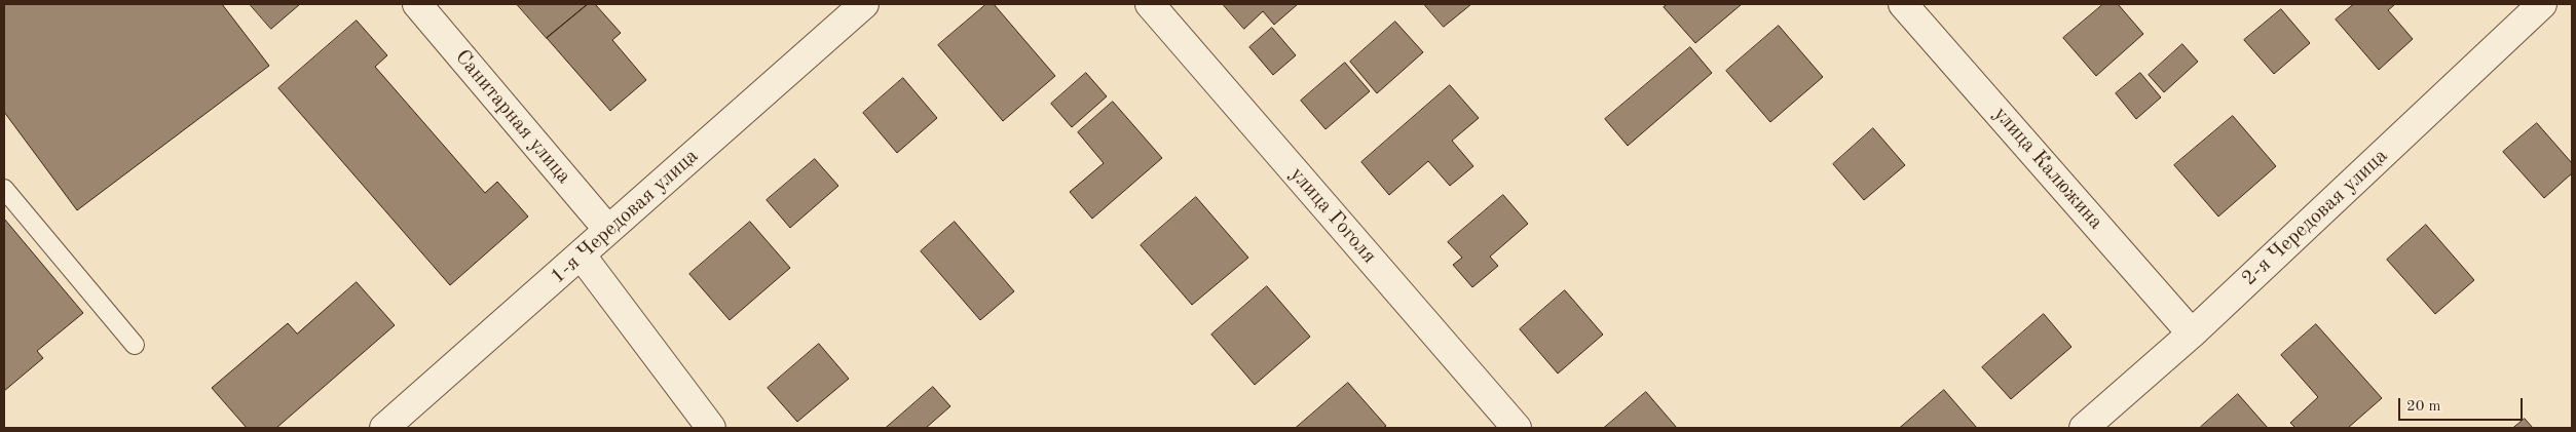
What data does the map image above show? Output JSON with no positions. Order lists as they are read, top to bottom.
{
  "streets": {
    "street": [
      "Санитарная улица",
      "улица Калюжина",
      "улица Гоголя",
      "1-я Чередовая улица",
      "2-я Чередовая улица"
    ]
  },
  "crossings": [
    ["Санитарная улица", "1-я Чередовая улица"],
    ["улица Калюжина", "2-я Чередовая улица"]
  ],
  "scale_bar": "20 m"
}
